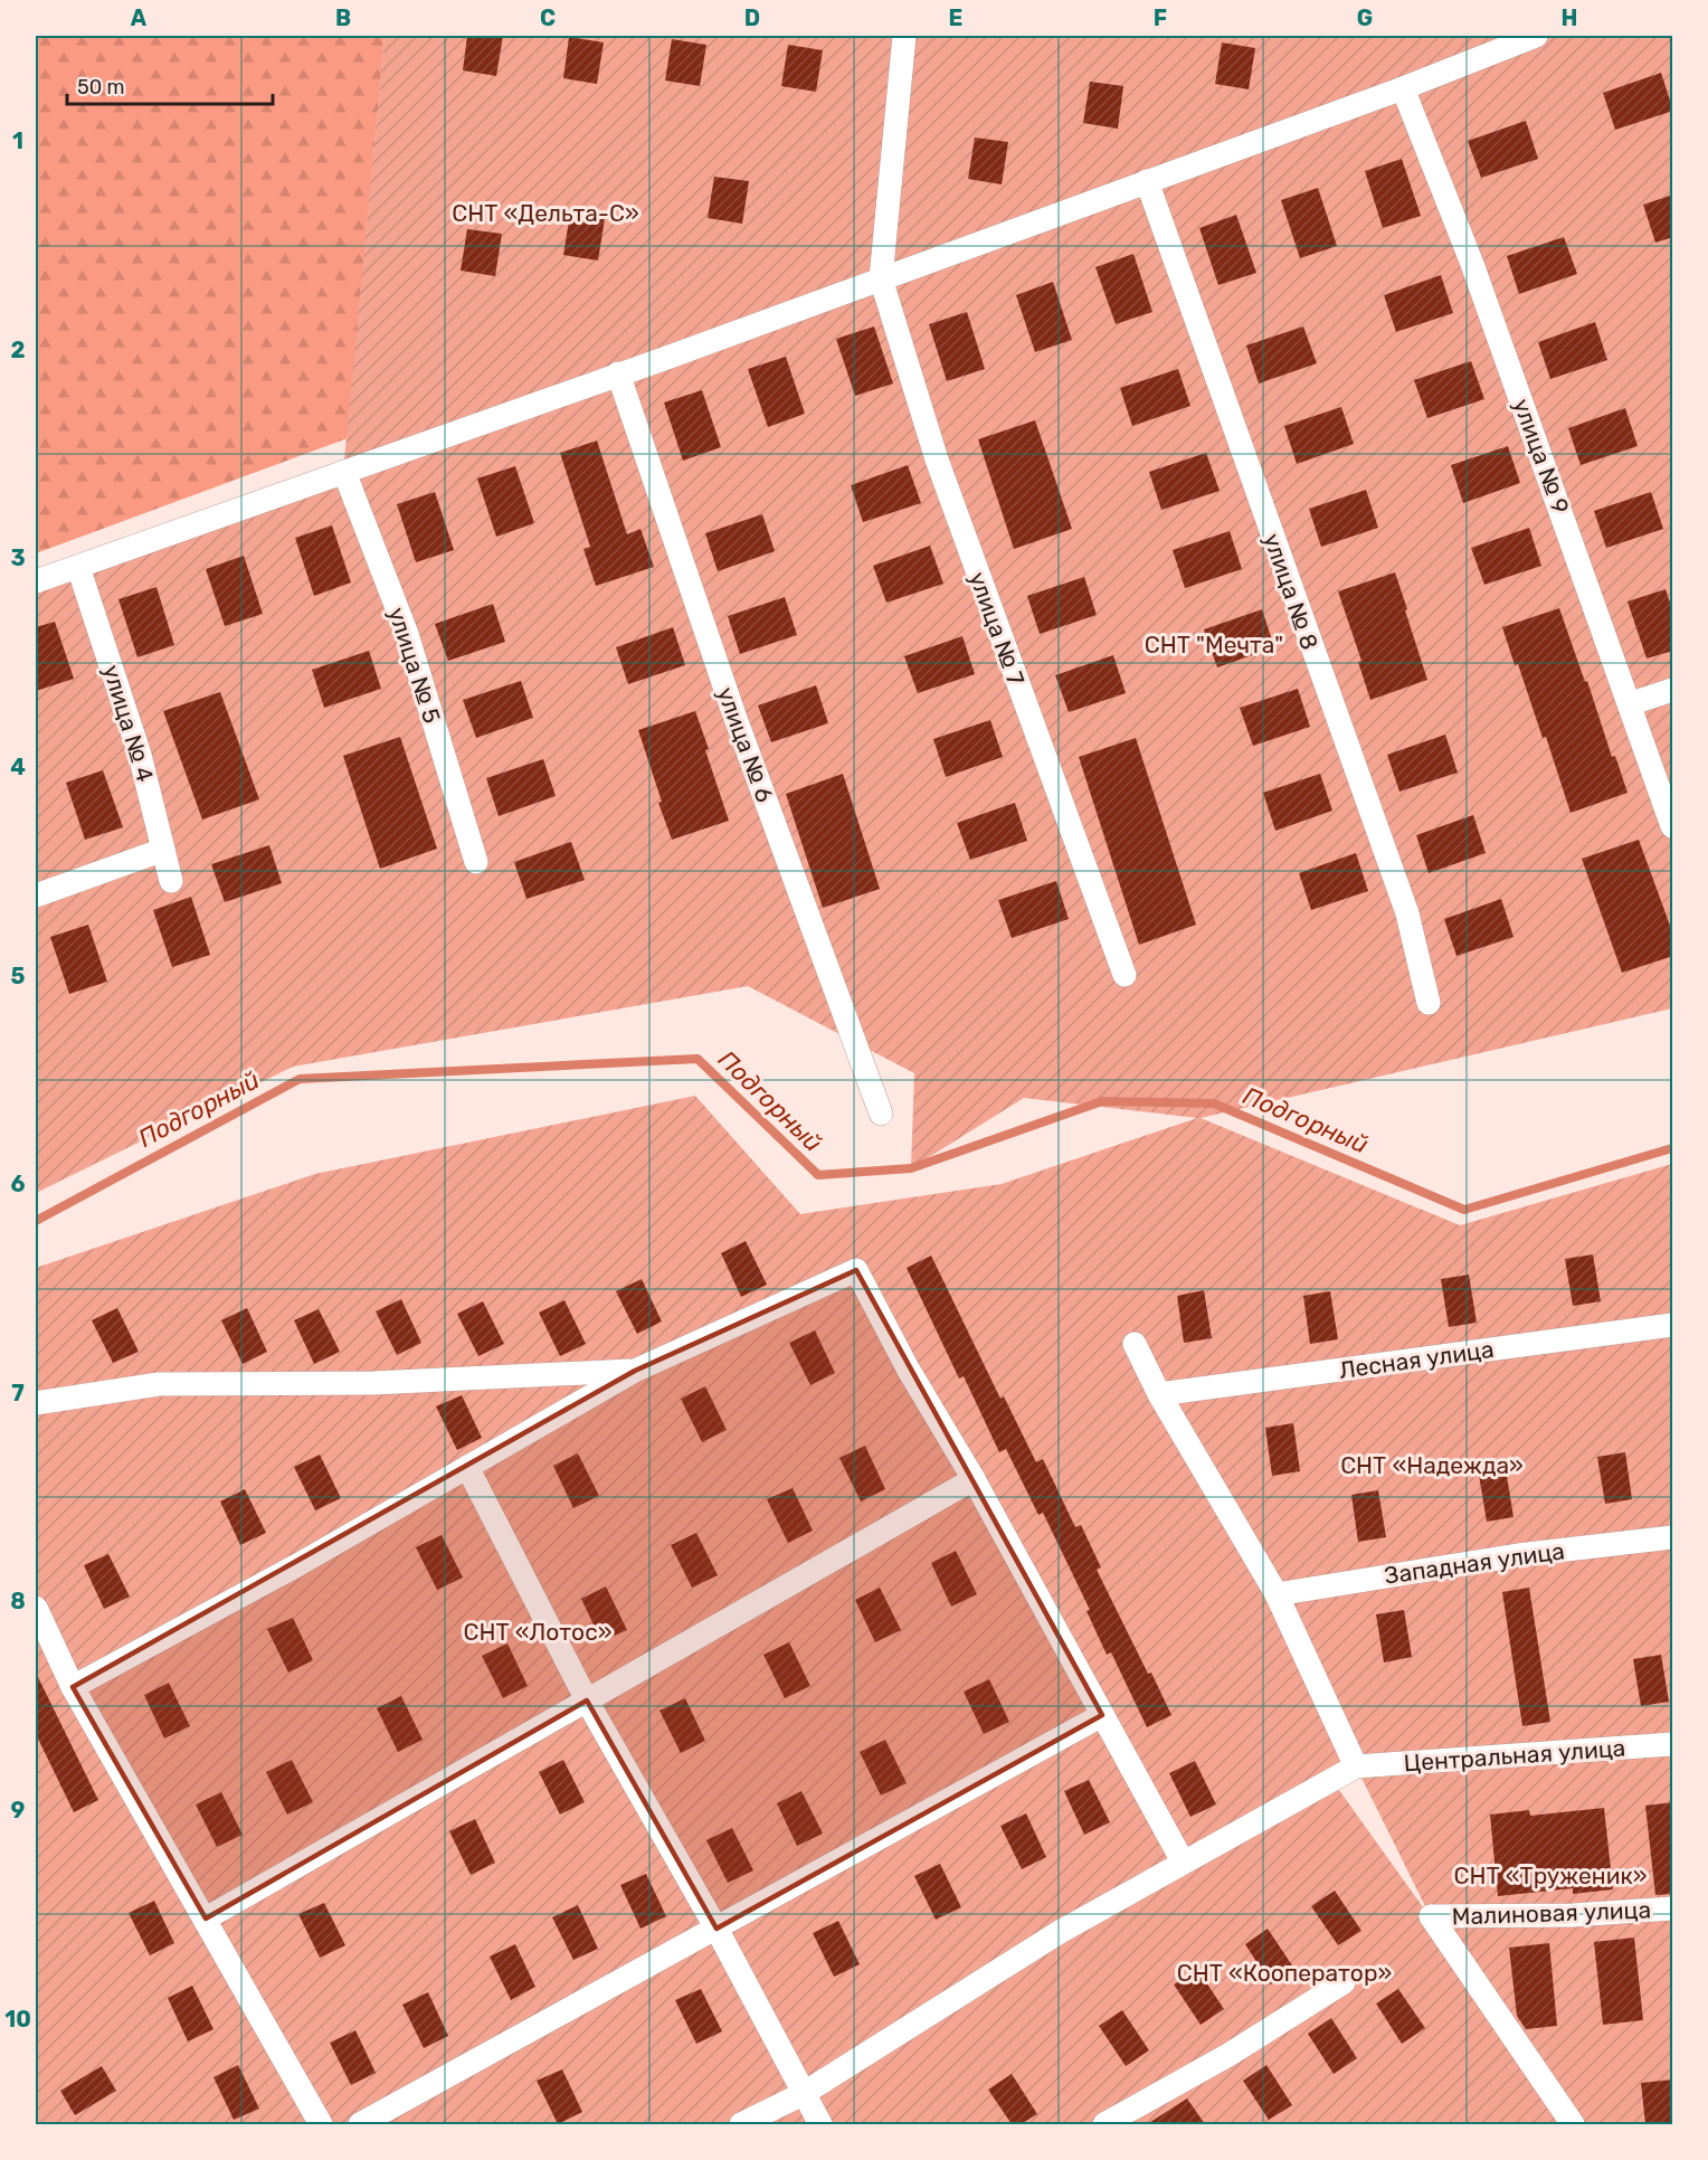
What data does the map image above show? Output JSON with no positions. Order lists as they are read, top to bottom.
{
  "streets": {
    "street": [
      "улица № 9",
      "улица № 8",
      "улица № 7",
      "улица № 5",
      "улица № 4",
      "улица № 6",
      "Лесная улица",
      "Западная улица",
      "Центральная улица",
      "Малиновая улица"
    ]
  },
  "water": ["Подгорный"],
  "parks": [
    "СНТ «Дельта-С»",
    "СНТ \"Мечта\"",
    "СНТ «Надежда»",
    "СНТ «Лотос»",
    "СНТ «Труженик»",
    "СНТ «Кооператор»"
  ],
  "scale_bar": "50 m",
  "grid": {
    "columns": [
      "A",
      "B",
      "C",
      "D",
      "E",
      "F",
      "G",
      "H"
    ],
    "rows": [
      "1",
      "2",
      "3",
      "4",
      "5",
      "6",
      "7",
      "8",
      "9",
      "10"
    ]
  }
}
